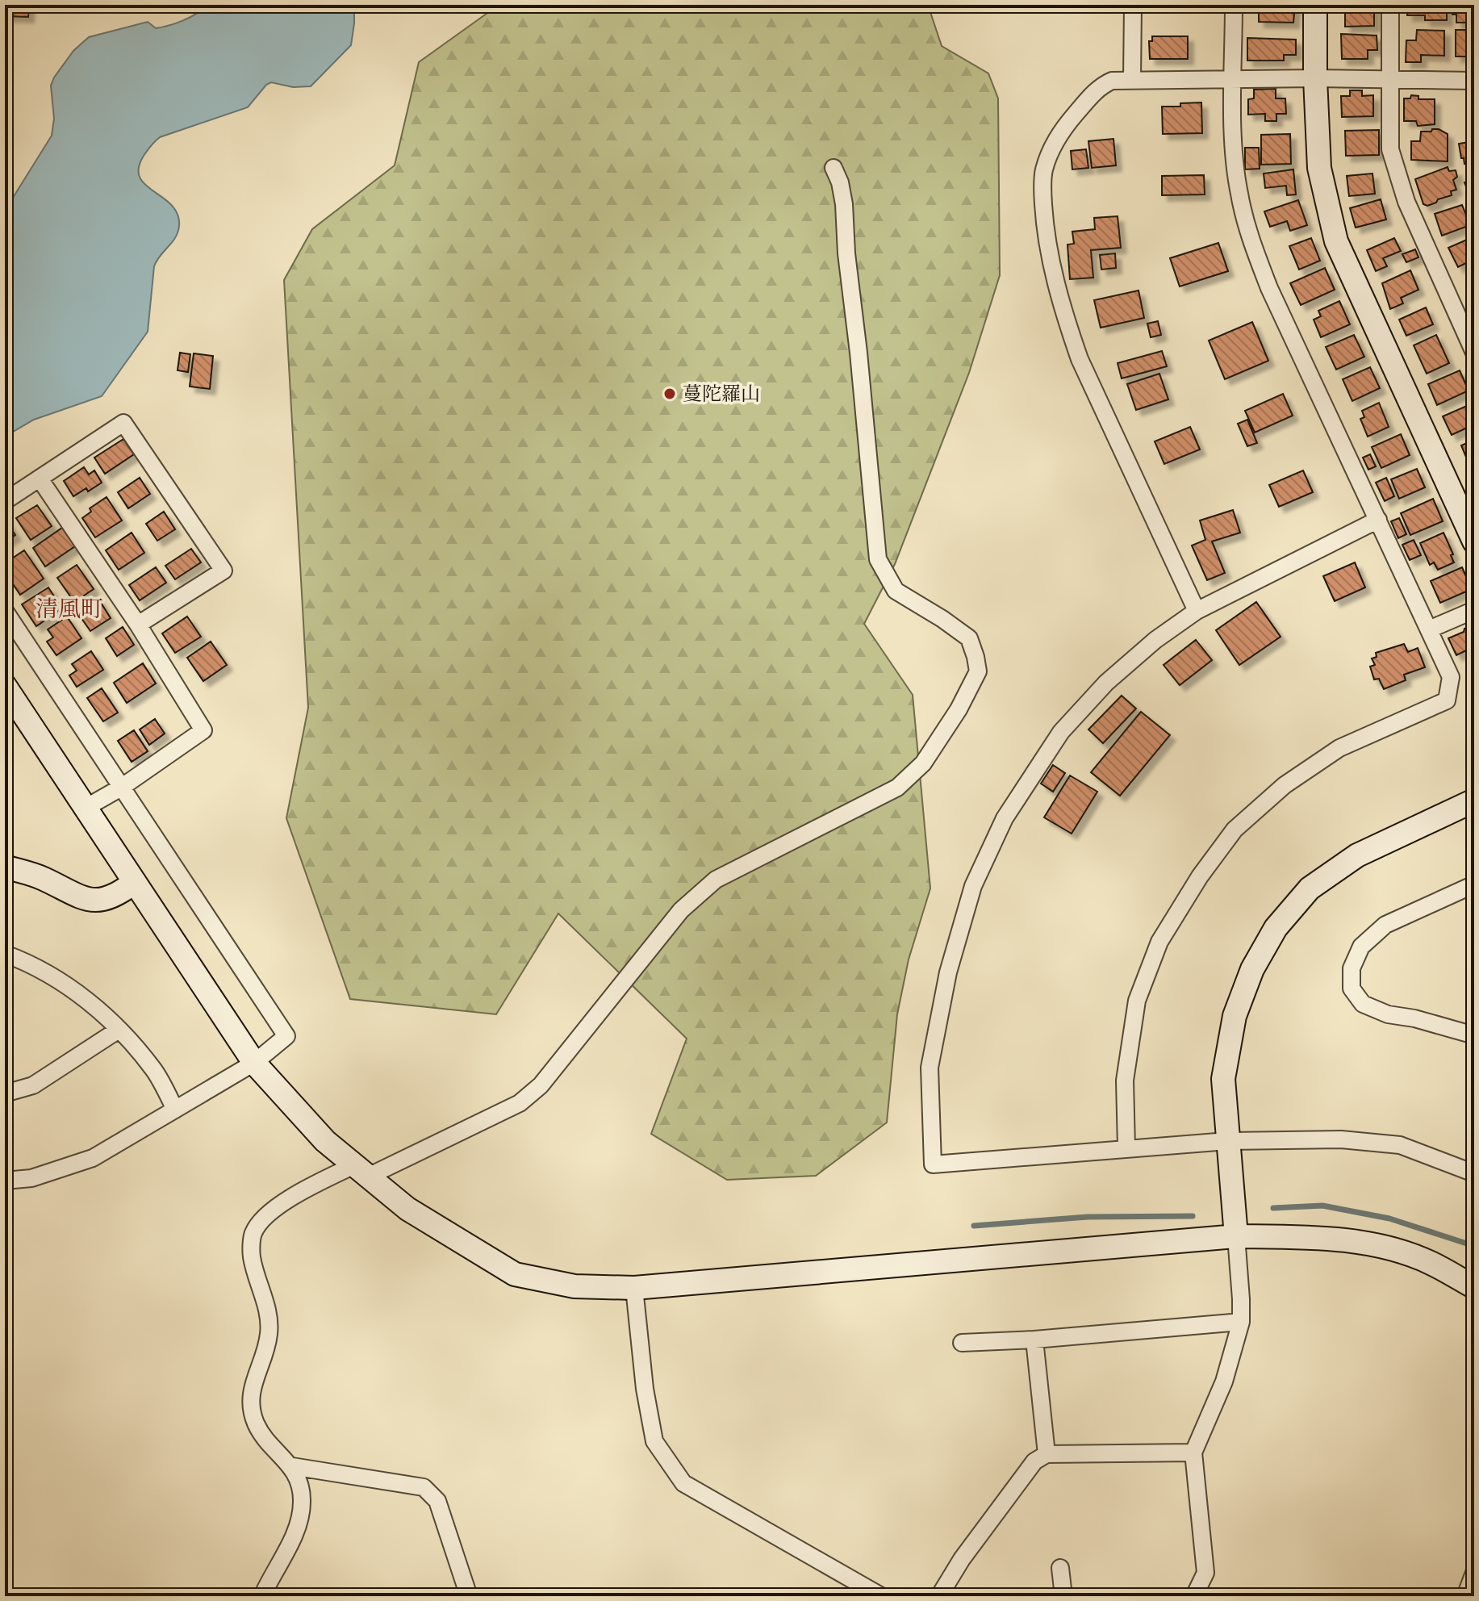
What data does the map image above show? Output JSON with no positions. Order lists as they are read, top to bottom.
{
  "districts": ["清風町"],
  "places": ["蔓陀羅山"]
}
